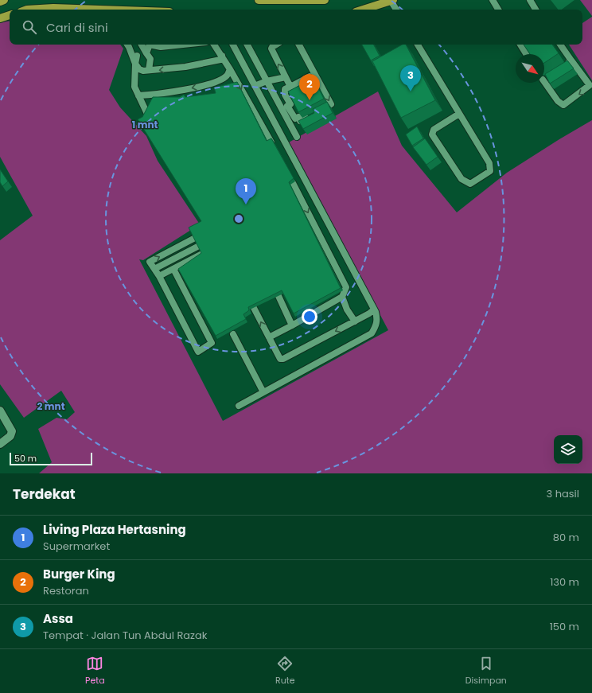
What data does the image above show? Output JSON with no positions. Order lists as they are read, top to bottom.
{
  "scale_bar": "50 m",
  "north": "bottom right",
  "page": {
    "search": "Cari di sini",
    "pins": ["3", "2", "1"],
    "scale": "50 m",
    "heading": ["Terdekat", "3 hasil"],
    "list": [
      {
        "mark": "1",
        "name": "Living Plaza Hertasning",
        "note": "Supermarket",
        "value": "80 m"
      },
      {
        "mark": "2",
        "name": "Burger King",
        "note": "Restoran",
        "value": "130 m"
      },
      {
        "mark": "3",
        "name": "Assa",
        "note": "Tempat · Jalan Tun Abdul Razak",
        "value": "150 m"
      }
    ],
    "nav": ["Peta", "Rute", "Disimpan"]
  },
  "rings": ["1 mnt", "2 mnt"]
}
